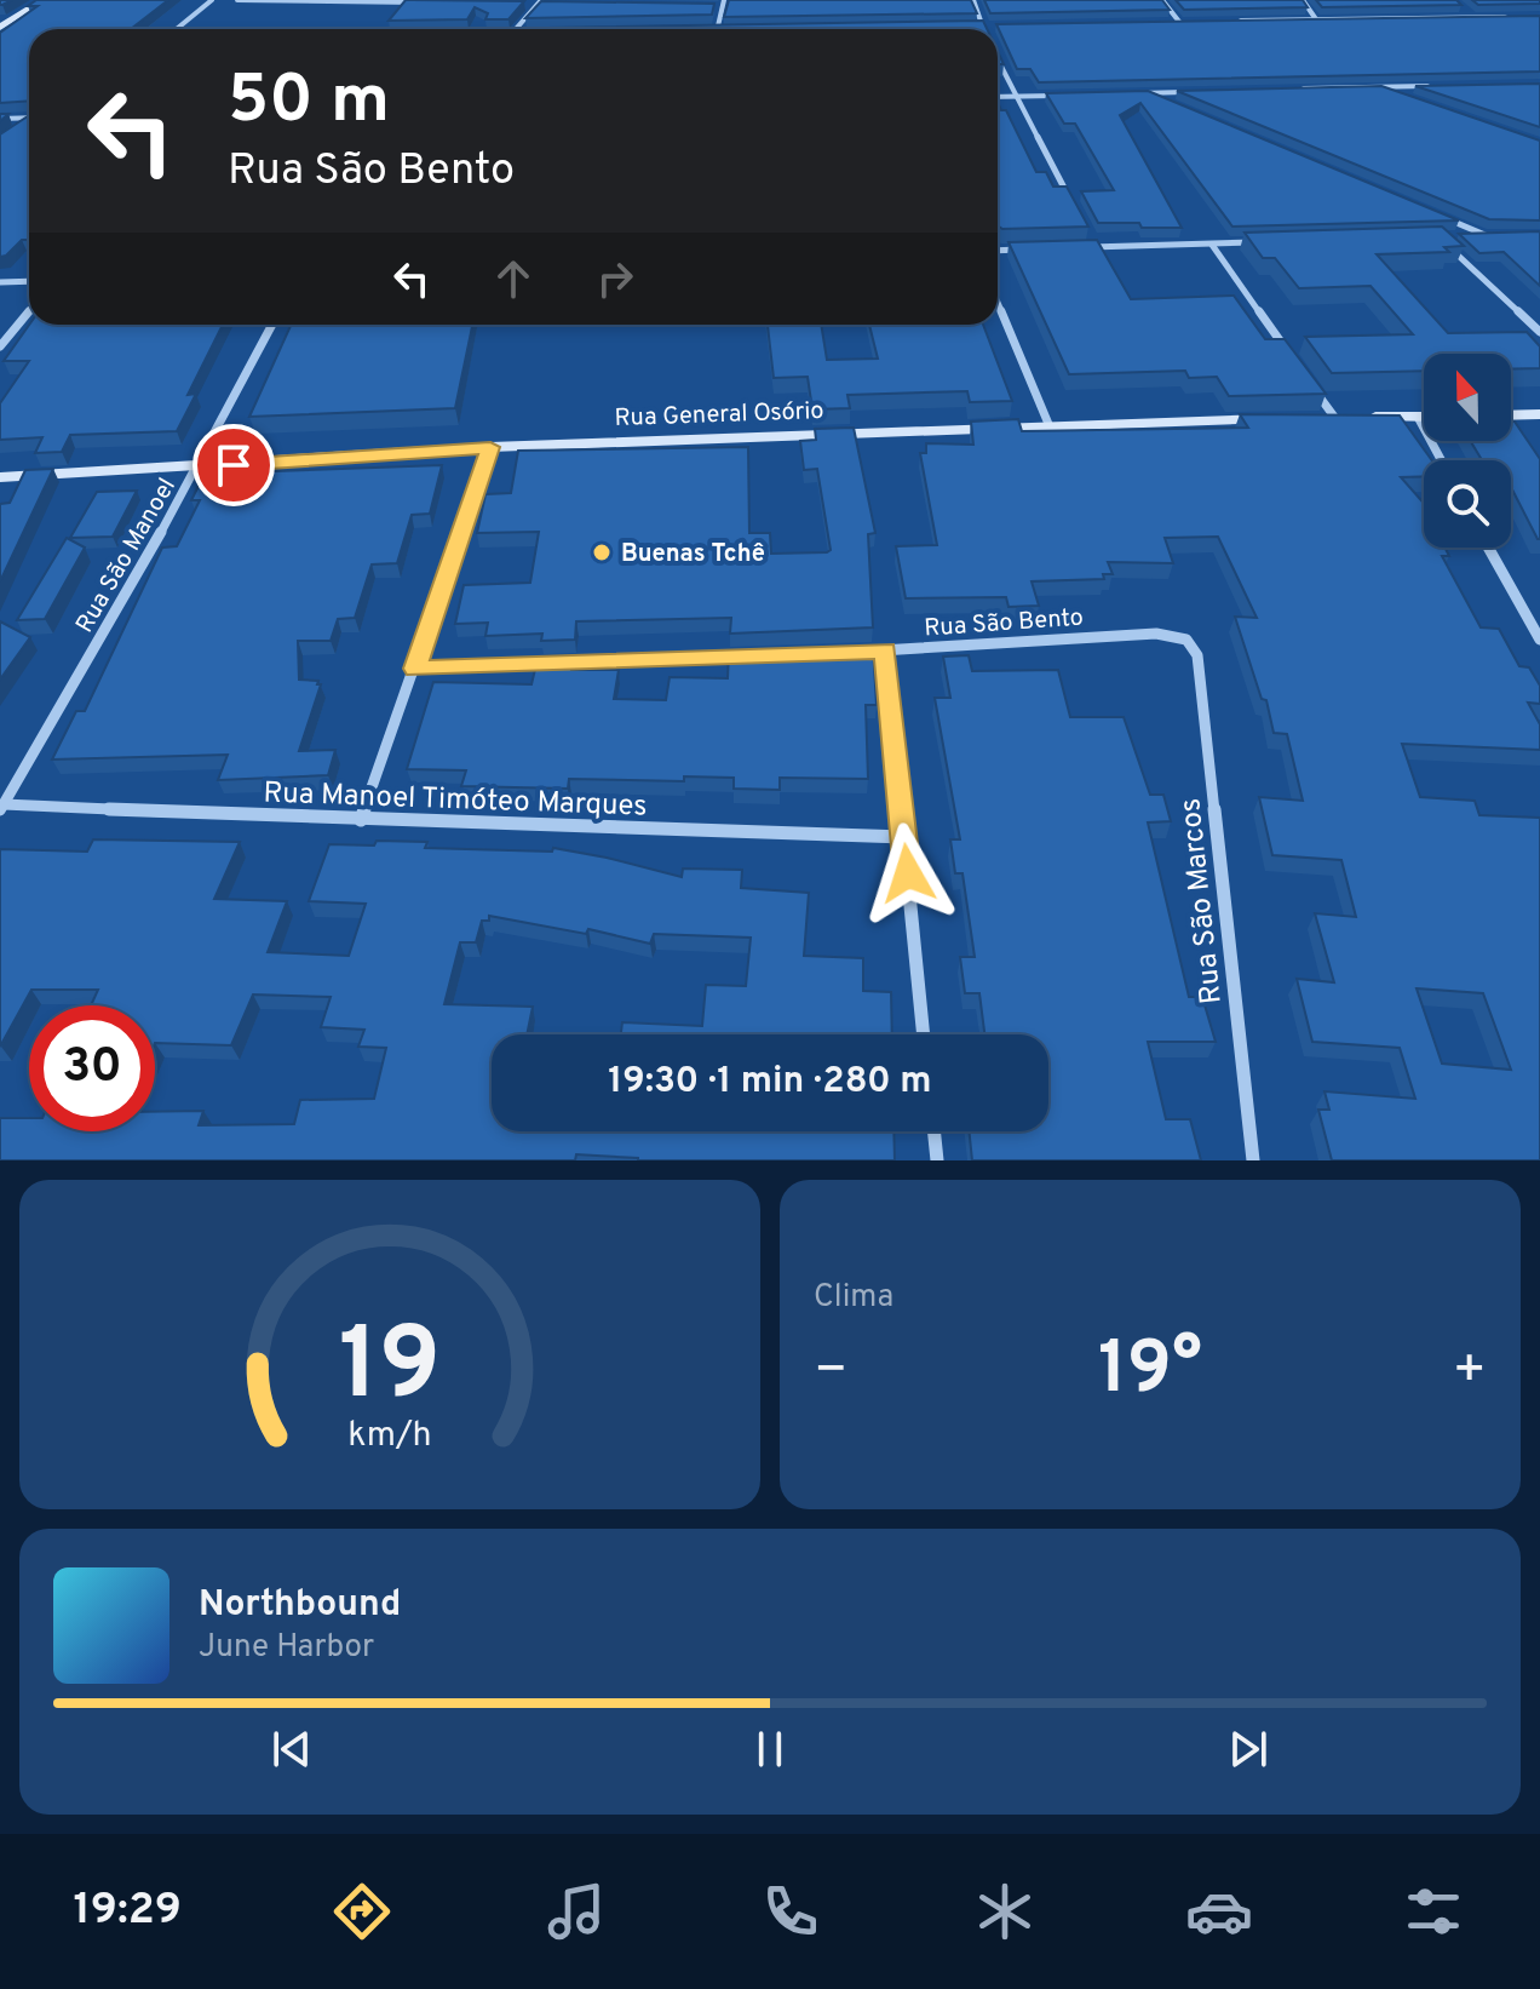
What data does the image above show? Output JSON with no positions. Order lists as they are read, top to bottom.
{
  "streets": {
    "street": [
      "Rua General Osório",
      "Rua São Manoel",
      "Rua São Bento",
      "Rua Manoel Timóteo Marques",
      "Rua São Marcos"
    ]
  },
  "crossings": [
    ["Rua General Osório", "Rua São Manoel"],
    ["Rua São Manoel", "Rua Manoel Timóteo Marques"],
    ["Rua São Bento", "Rua São Marcos"]
  ],
  "places": ["Buenas Tchê"],
  "north": "top",
  "page": {
    "turn": ["50 m", "Rua São Bento"],
    "limit": "30",
    "trip": "19:30 · 1 min · 280 m",
    "tile": "Clima",
    "heat": ["−", "19°", "+"],
    "song": ["Northbound", "June Harbor"],
    "tabs": "19:29",
    "gauge": ["19", "km/h"]
  }
}
